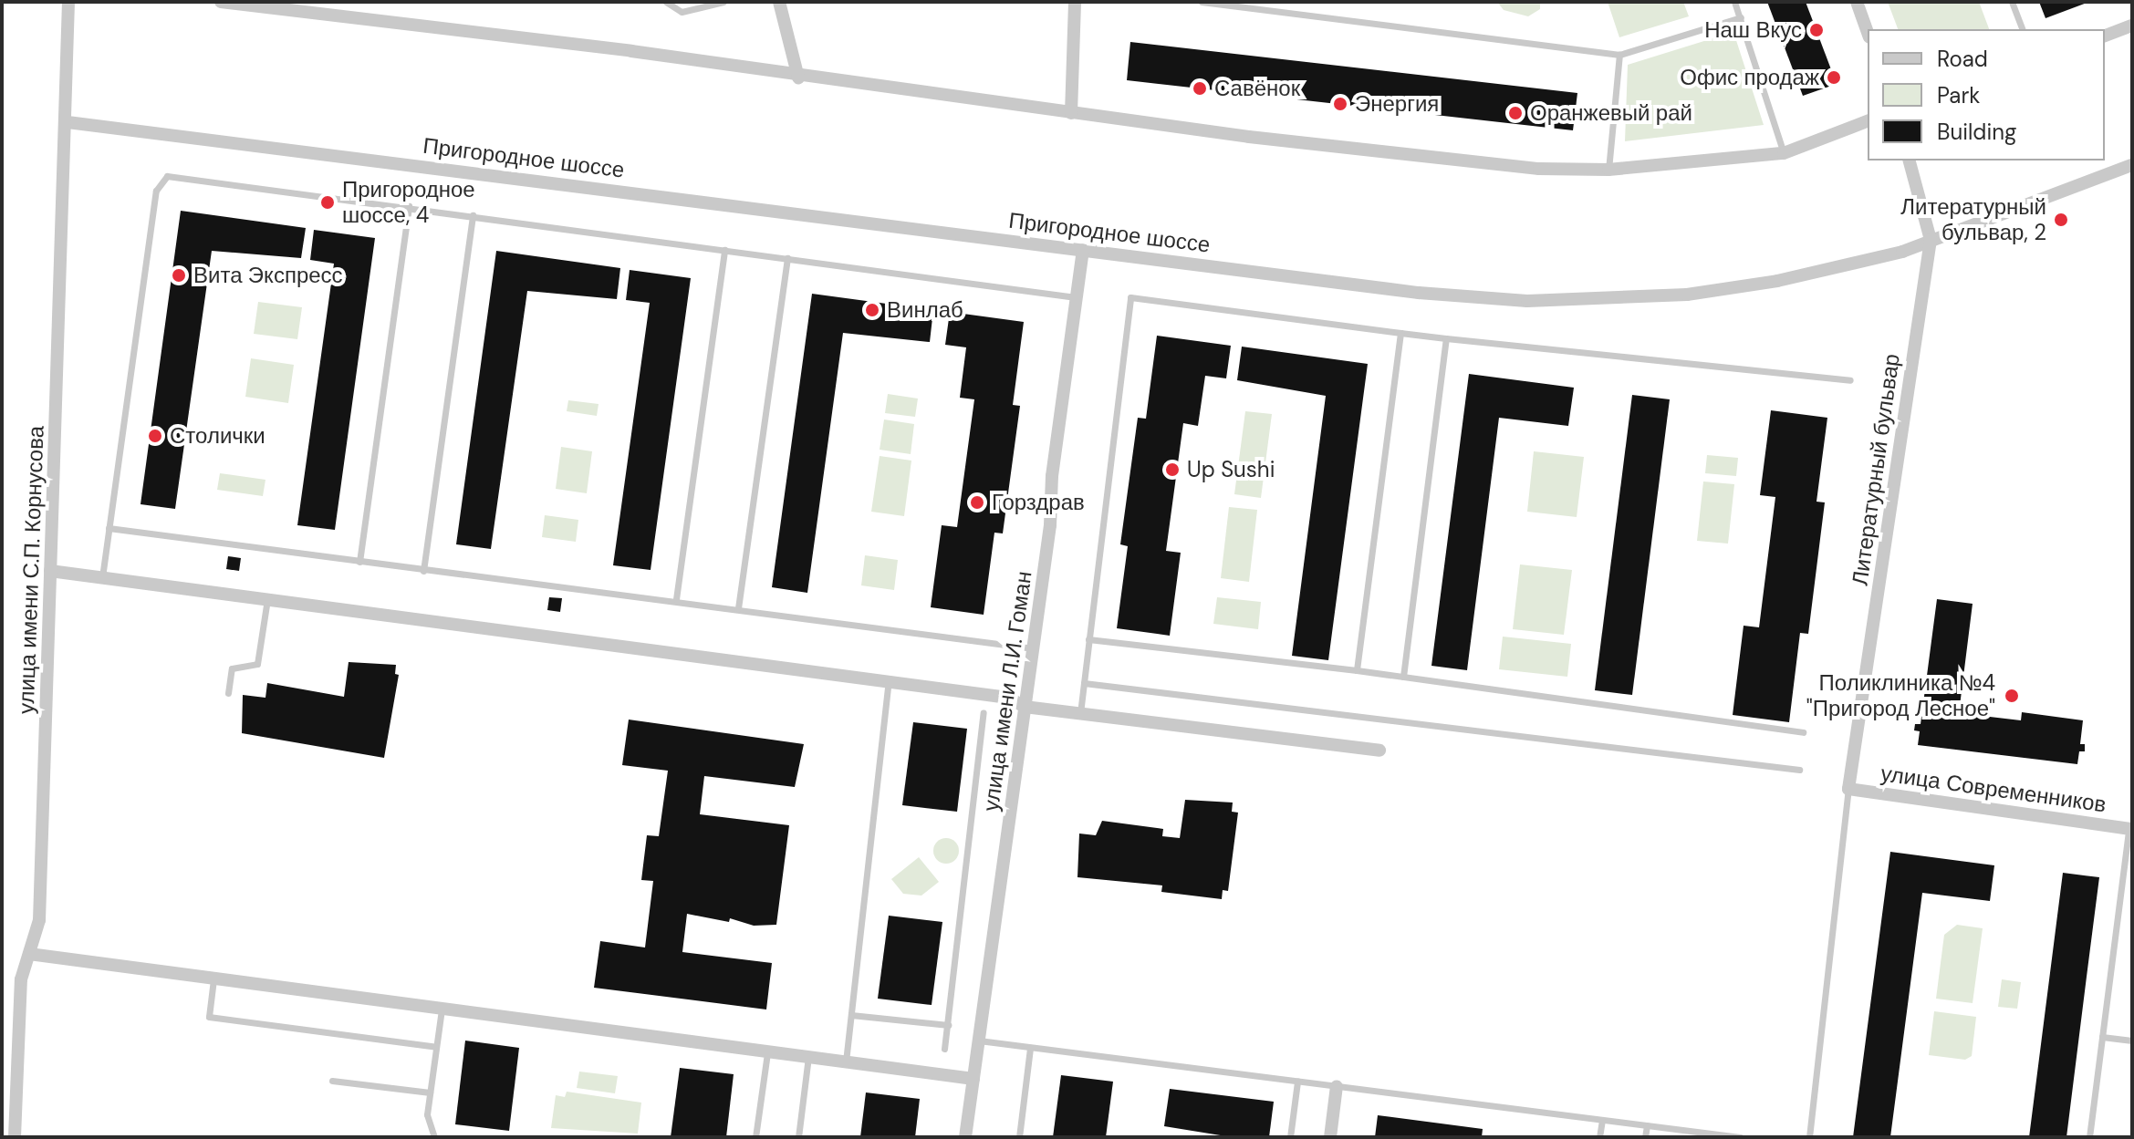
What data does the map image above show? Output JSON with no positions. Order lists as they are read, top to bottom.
{
  "streets": {
    "street": [
      "Пригородное шоссе",
      "Литературный бульвар",
      "улица имени С.П. Корнусова",
      "улица имени Л.И. Гоман",
      "улица Современников"
    ]
  },
  "crossings": [
    ["Пригородное шоссе", "Литературный бульвар"],
    ["Пригородное шоссе", "улица имени С.П. Корнусова"],
    ["Пригородное шоссе", "улица имени Л.И. Гоман"],
    ["Литературный бульвар", "улица Современников"]
  ],
  "places": [
    "Наш Вкус",
    "Офис продаж",
    "Савёнок",
    "Энергия",
    "Оранжевый рай",
    "Пригородное шоссе, 4",
    "Литературный бульвар, 2",
    "Вита Экспресс",
    "Винлаб",
    "Столички",
    "Up Sushi",
    "Горздрав",
    "Поликлиника №4 \"Пригород Лесное\""
  ],
  "legend": ["Road", "Park", "Building"]
}
